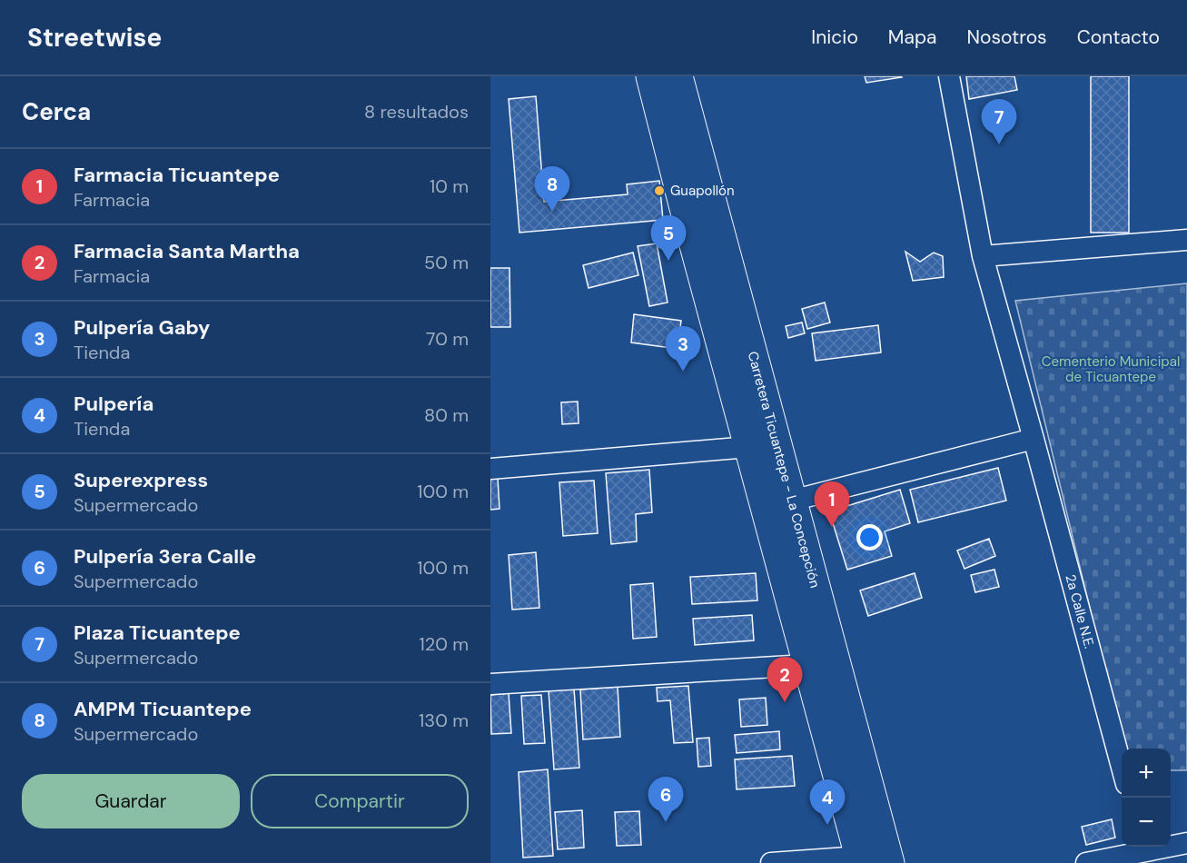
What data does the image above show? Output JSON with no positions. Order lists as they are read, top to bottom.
{
  "streets": {
    "main road": ["Carretera Ticuantepe - La Concepción"],
    "street": ["2a Calle N.E."]
  },
  "parks": ["Cementerio Municipal de Ticuantepe"],
  "places": ["Guapollón"],
  "page": {
    "header": "Streetwise",
    "nav": [
      "Inicio",
      "Mapa",
      "Nosotros",
      "Contacto"
    ],
    "heading": ["Cerca", "8 resultados"],
    "pins": [
      "7",
      "8",
      "5",
      "3",
      "1",
      "2",
      "6",
      "4"
    ],
    "list": [
      {
        "mark": "1",
        "name": "Farmacia Ticuantepe",
        "note": "Farmacia",
        "value": "10 m"
      },
      {
        "mark": "2",
        "name": "Farmacia Santa Martha",
        "note": "Farmacia",
        "value": "50 m"
      },
      {
        "mark": "3",
        "name": "Pulpería Gaby",
        "note": "Tienda",
        "value": "70 m"
      },
      {
        "mark": "4",
        "name": "Pulpería",
        "note": "Tienda",
        "value": "80 m"
      },
      {
        "mark": "5",
        "name": "Superexpress",
        "note": "Supermercado",
        "value": "100 m"
      },
      {
        "mark": "6",
        "name": "Pulpería 3era Calle",
        "note": "Supermercado",
        "value": "100 m"
      },
      {
        "mark": "7",
        "name": "Plaza Ticuantepe",
        "note": "Supermercado",
        "value": "120 m"
      },
      {
        "mark": "8",
        "name": "AMPM Ticuantepe",
        "note": "Supermercado",
        "value": "130 m"
      }
    ],
    "map_buttons": ["+", "−"],
    "buttons": ["Guardar", "Compartir"]
  }
}
